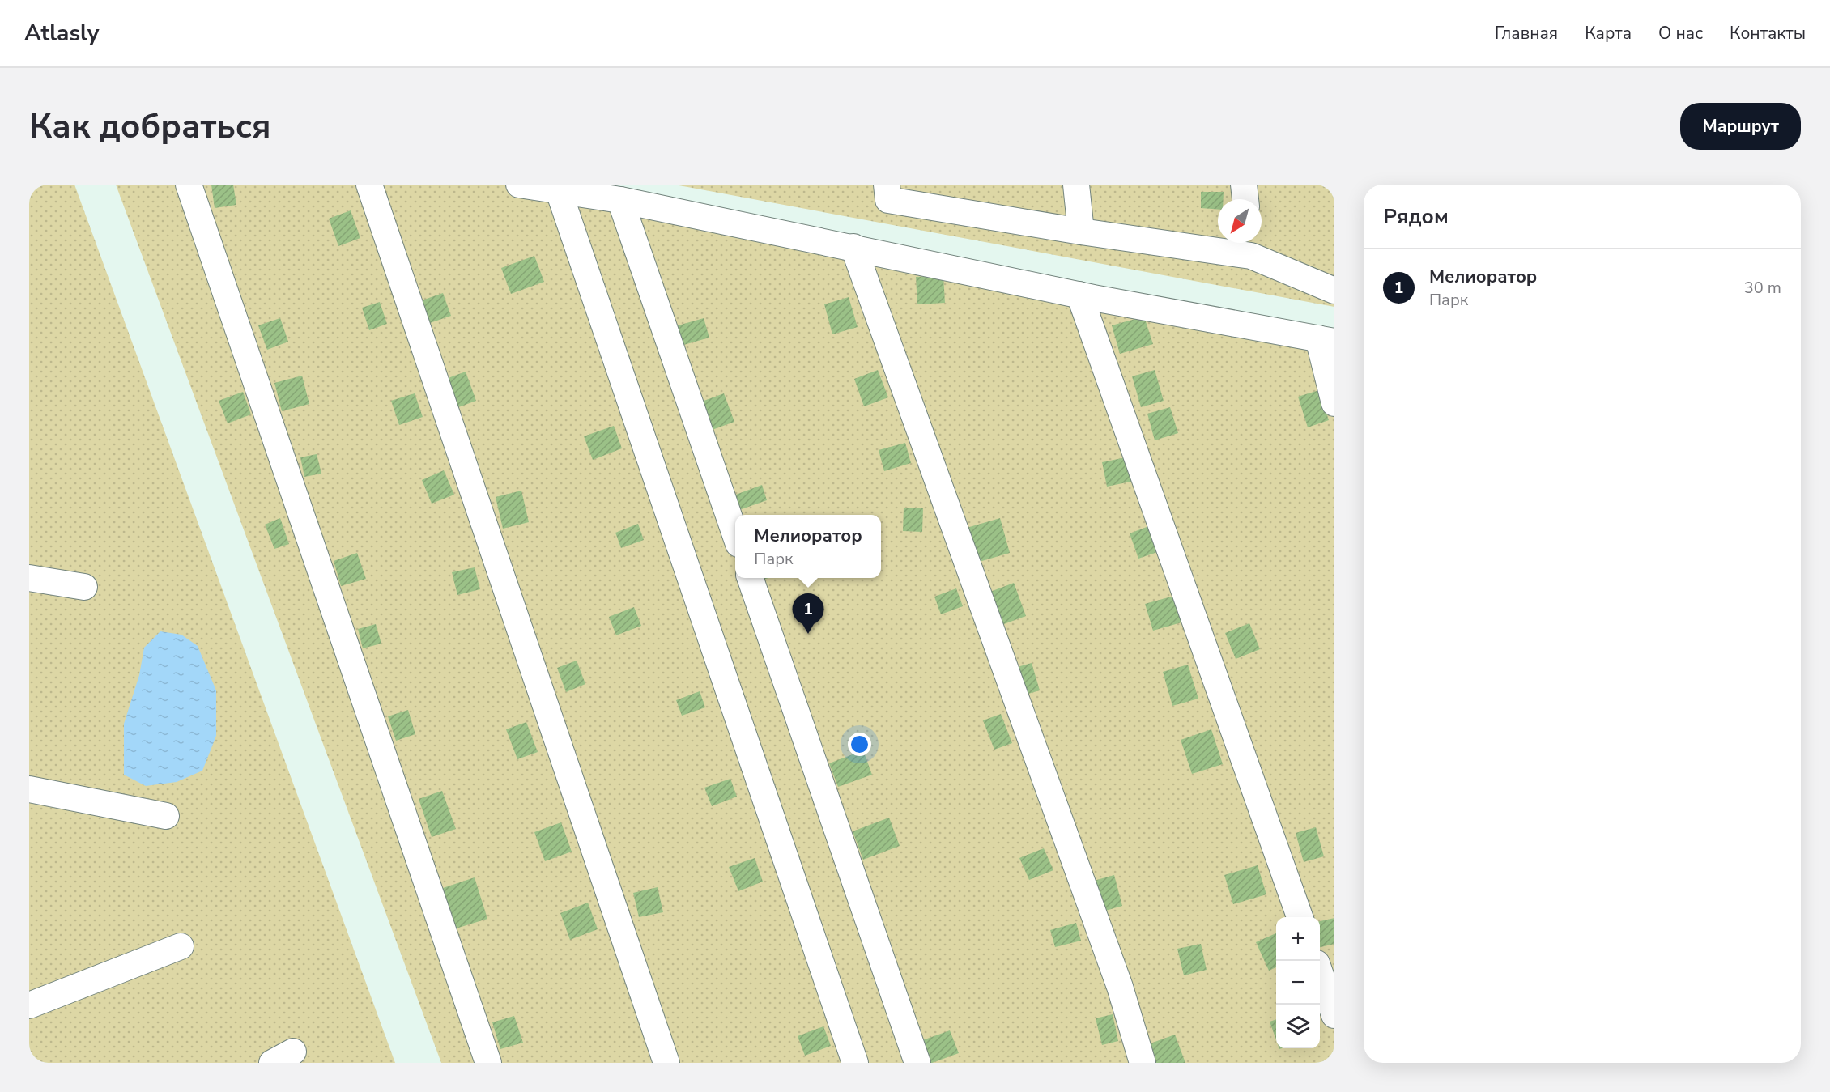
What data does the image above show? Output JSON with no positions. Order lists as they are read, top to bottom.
{
  "north": "bottom left",
  "page": {
    "header": "Atlasly",
    "nav": [
      "Главная",
      "Карта",
      "О нас",
      "Контакты"
    ],
    "buttons": "Маршрут",
    "title": "Как добраться",
    "heading": "Рядом",
    "list": [
      {
        "mark": "1",
        "name": "Мелиоратор",
        "note": "Парк",
        "value": "30 m"
      }
    ],
    "popup": ["Мелиоратор", "Парк"],
    "pins": "1",
    "map_buttons": ["+", "−"]
  }
}
